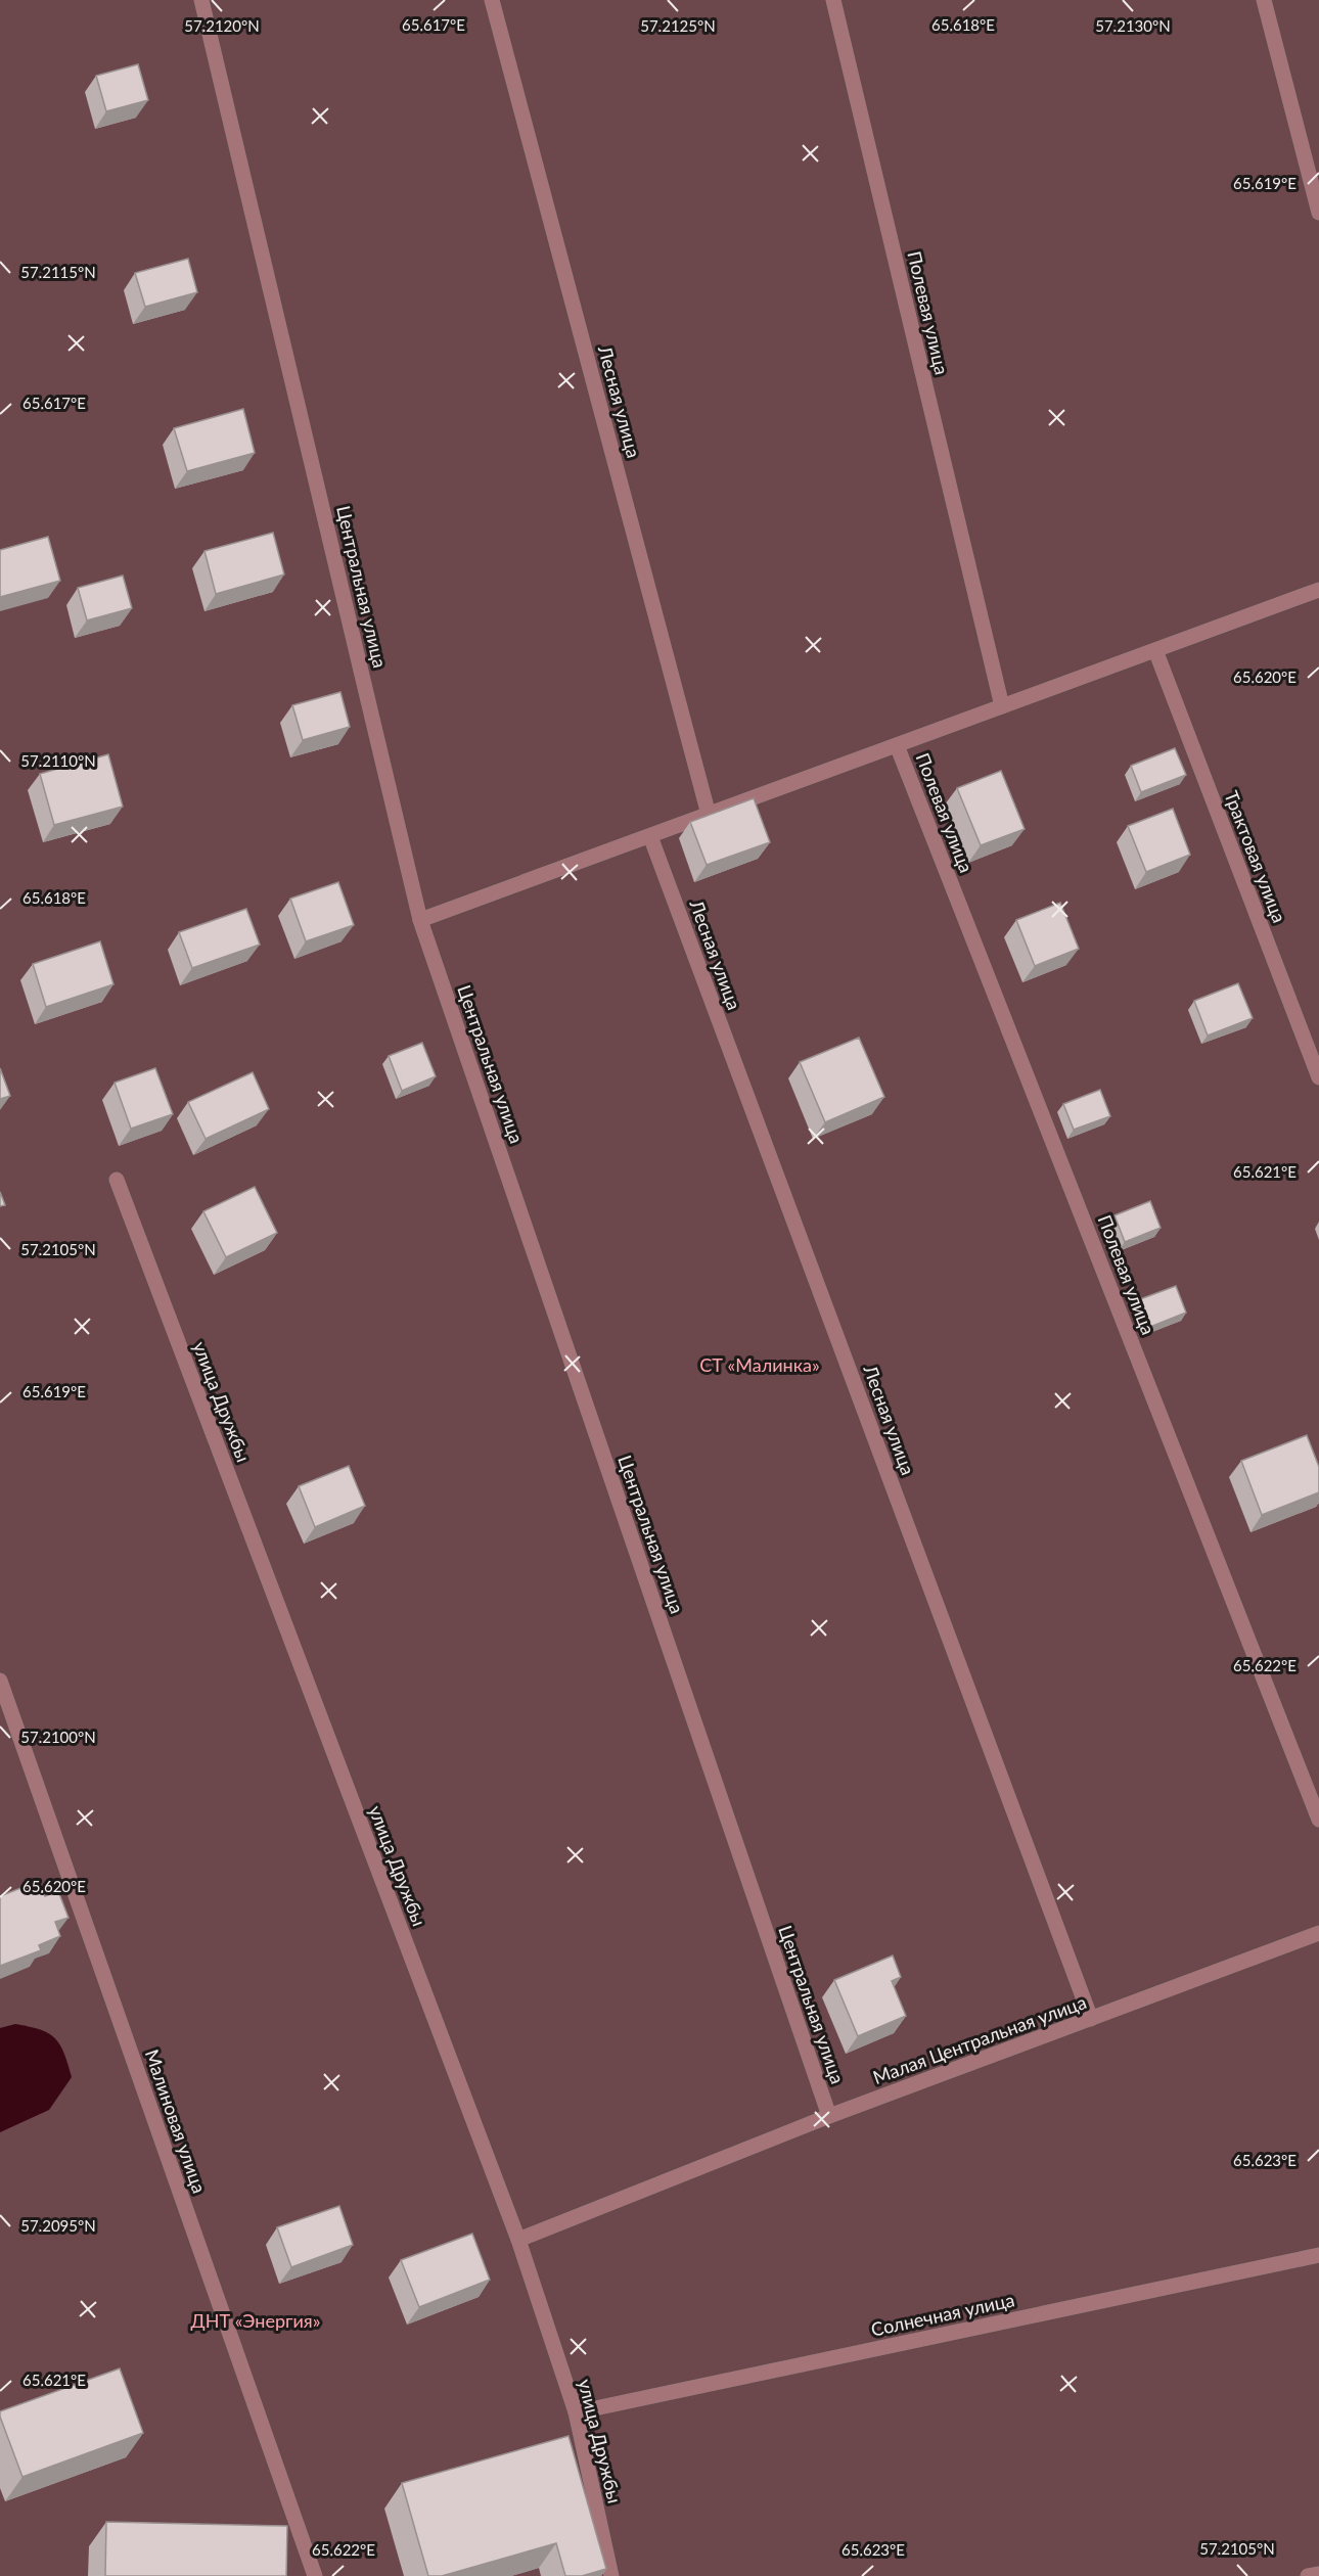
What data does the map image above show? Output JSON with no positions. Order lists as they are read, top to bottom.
{
  "streets": {
    "street": [
      "Полевая улица",
      "Лесная улица",
      "Центральная улица",
      "Трактовая улица",
      "улица Дружбы",
      "Малая Центральная улица",
      "Малиновая улица",
      "Солнечная улица"
    ]
  },
  "crossings": [
    ["Лесная улица", "Малая Центральная улица"],
    ["Центральная улица", "Малая Центральная улица"],
    ["улица Дружбы", "Малая Центральная улица"],
    ["улица Дружбы", "Солнечная улица"]
  ],
  "parks": ["CТ «Малинка»", "ДНТ «Энергия»"],
  "coordinates": [
    "65.617°E",
    "65.618°E",
    "57.2120°N",
    "57.2125°N",
    "57.2130°N",
    "65.619°E",
    "57.2115°N",
    "65.620°E",
    "57.2110°N",
    "65.621°E",
    "57.2105°N",
    "65.622°E",
    "57.2100°N",
    "65.623°E",
    "57.2095°N"
  ]
}
